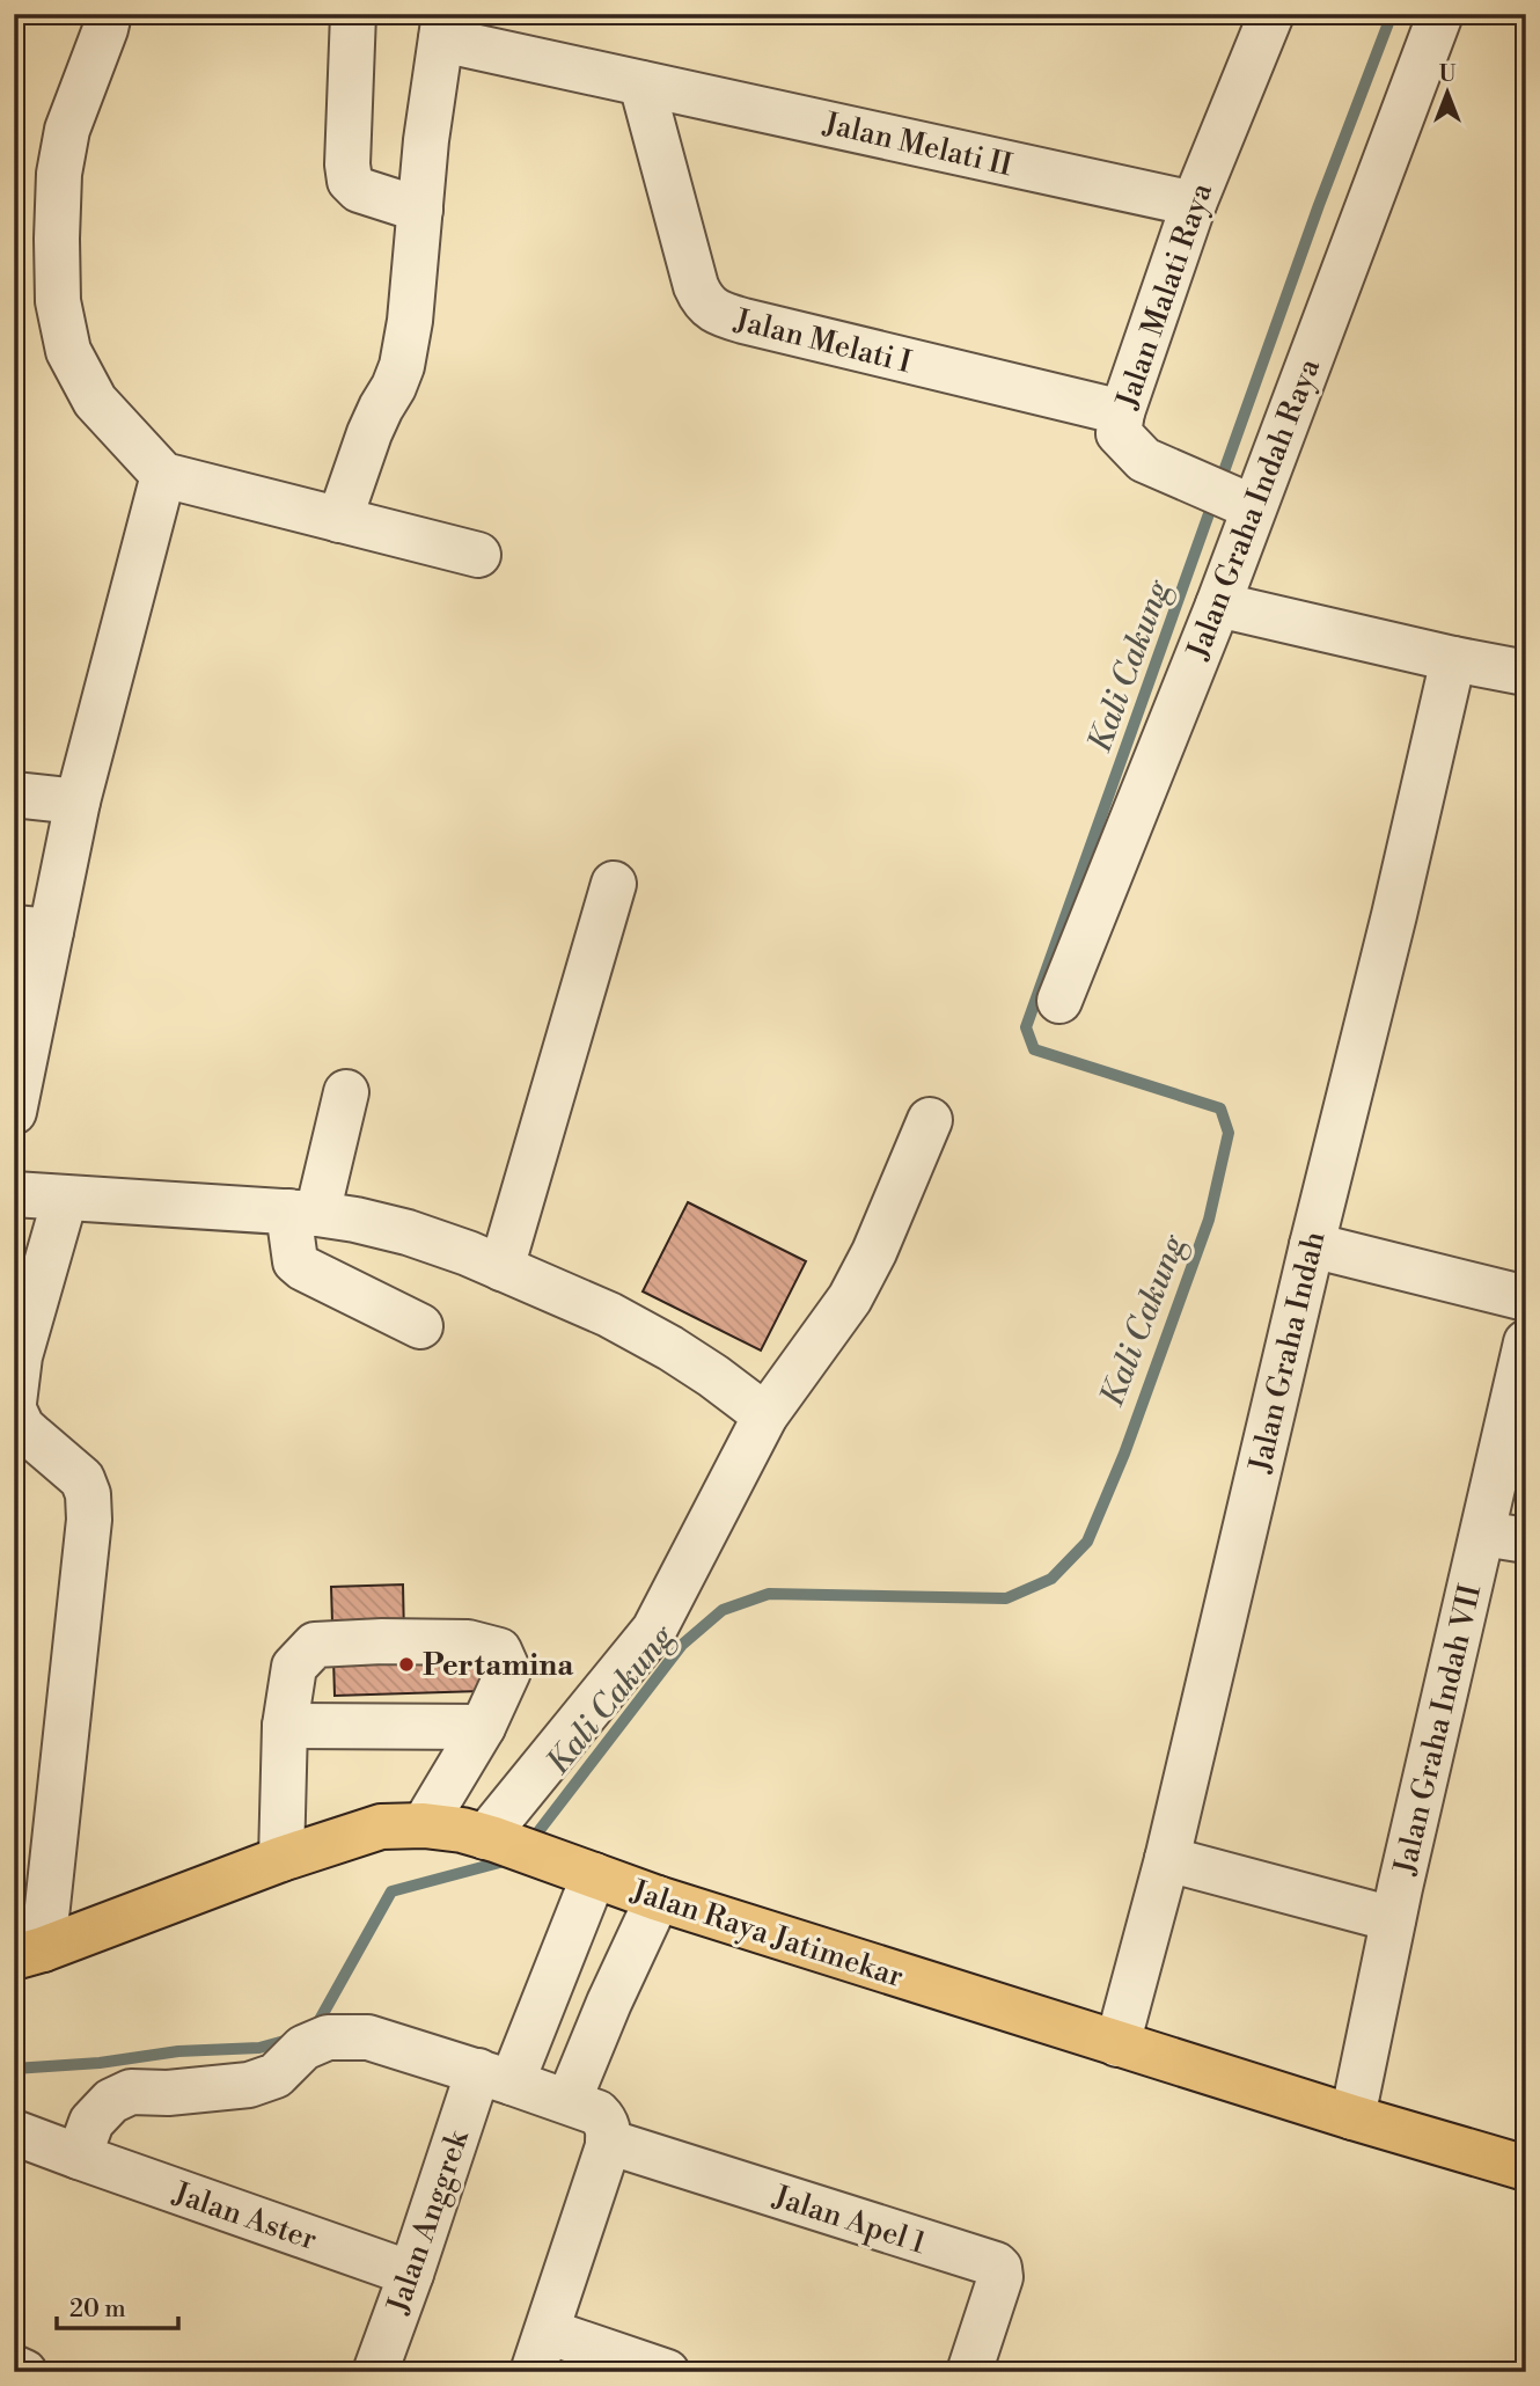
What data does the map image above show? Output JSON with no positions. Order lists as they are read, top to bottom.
{
  "streets": {
    "main road": ["Jalan Raya Jatimekar"],
    "street": [
      "Jalan Melati II",
      "Jalan Malati Raya",
      "Jalan Melati I",
      "Jalan Graha Indah Raya",
      "Jalan Graha Indah",
      "Jalan Graha Indah VII",
      "Jalan Aster",
      "Jalan Apel 1",
      "Jalan Anggrek"
    ]
  },
  "crossings": [
    ["Jalan Melati II", "Jalan Malati Raya"],
    ["Jalan Melati II", "Jalan Melati I"],
    ["Jalan Malati Raya", "Jalan Melati I"],
    ["Jalan Malati Raya", "Jalan Graha Indah Raya"],
    ["Jalan Graha Indah", "Jalan Raya Jatimekar"],
    ["Jalan Graha Indah VII", "Jalan Raya Jatimekar"],
    ["Jalan Raya Jatimekar", "Jalan Anggrek"],
    ["Jalan Aster", "Jalan Anggrek"]
  ],
  "water": ["Kali Cakung"],
  "places": ["Pertamina"],
  "scale_bar": "20 m",
  "north": "top"
}
